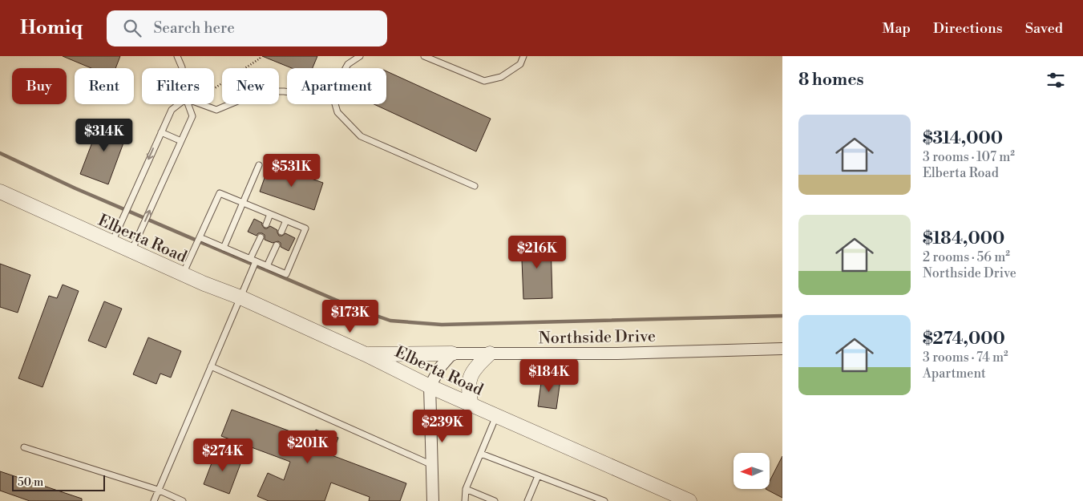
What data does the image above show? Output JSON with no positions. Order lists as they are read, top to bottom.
{
  "streets": {
    "street": ["Elberta Road", "Northside Drive"]
  },
  "scale_bar": "50 m",
  "north": "left",
  "page": {
    "header": "Homiq",
    "search": "Search here",
    "nav": ["Map", "Directions", "Saved"],
    "heading": "8 homes",
    "chip": [
      "Buy",
      "Rent",
      "Filters",
      "New",
      "Apartment"
    ],
    "list": [
      {
        "name": "$314,000",
        "note": "3 rooms · 107 m² · Elberta Road"
      },
      {
        "name": "$184,000",
        "note": "2 rooms · 56 m² · Northside Drive"
      },
      {
        "name": "$274,000",
        "note": "3 rooms · 74 m² · Apartment"
      }
    ],
    "price": [
      "$314K",
      "$531K",
      "$216K",
      "$173K",
      "$184K",
      "$239K",
      "$201K",
      "$274K"
    ],
    "scale": "50 m"
  }
}
